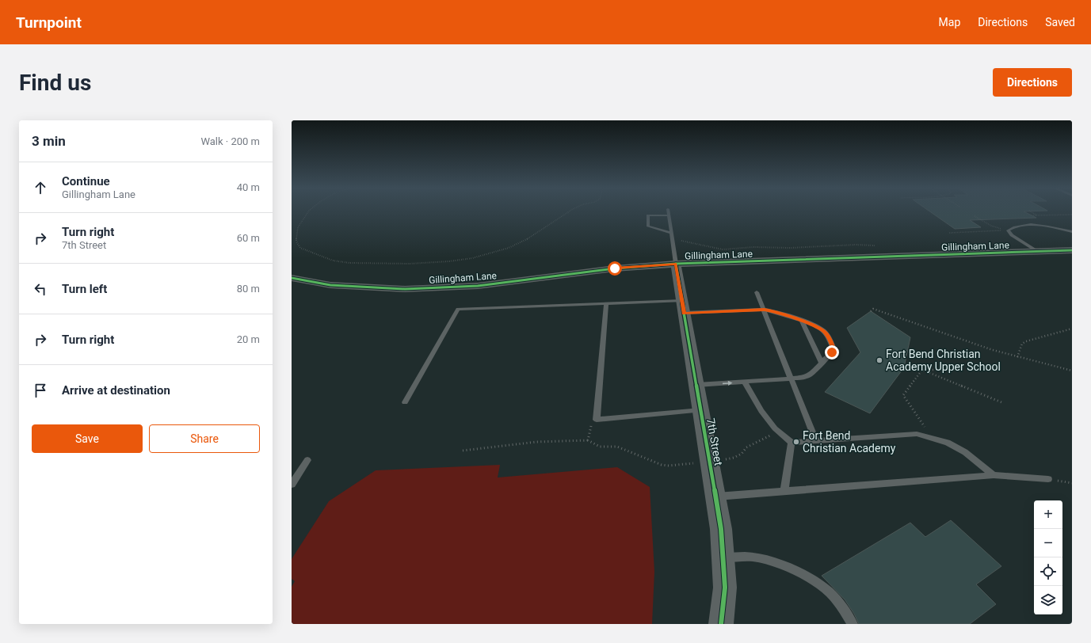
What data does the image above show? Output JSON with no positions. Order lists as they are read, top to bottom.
{
  "streets": {
    "street": ["Gillingham Lane", "7th Street"]
  },
  "crossings": [
    ["Gillingham Lane", "7th Street"]
  ],
  "places": ["Fort Bend Christian Academy Upper School", "Fort Bend Christian Academy"],
  "page": {
    "header": "Turnpoint",
    "nav": ["Map", "Directions", "Saved"],
    "buttons": [
      "Directions",
      ["Save", "Share"]
    ],
    "title": "Find us",
    "heading": ["3 min", "Walk · 200 m"],
    "list": [
      ["Continue", "Gillingham Lane", "40 m"],
      ["Turn right", "7th Street", "60 m"],
      ["Turn left", "80 m"],
      ["Turn right", "20 m"],
      "Arrive at destination"
    ],
    "map_buttons": ["+", "−"]
  }
}
